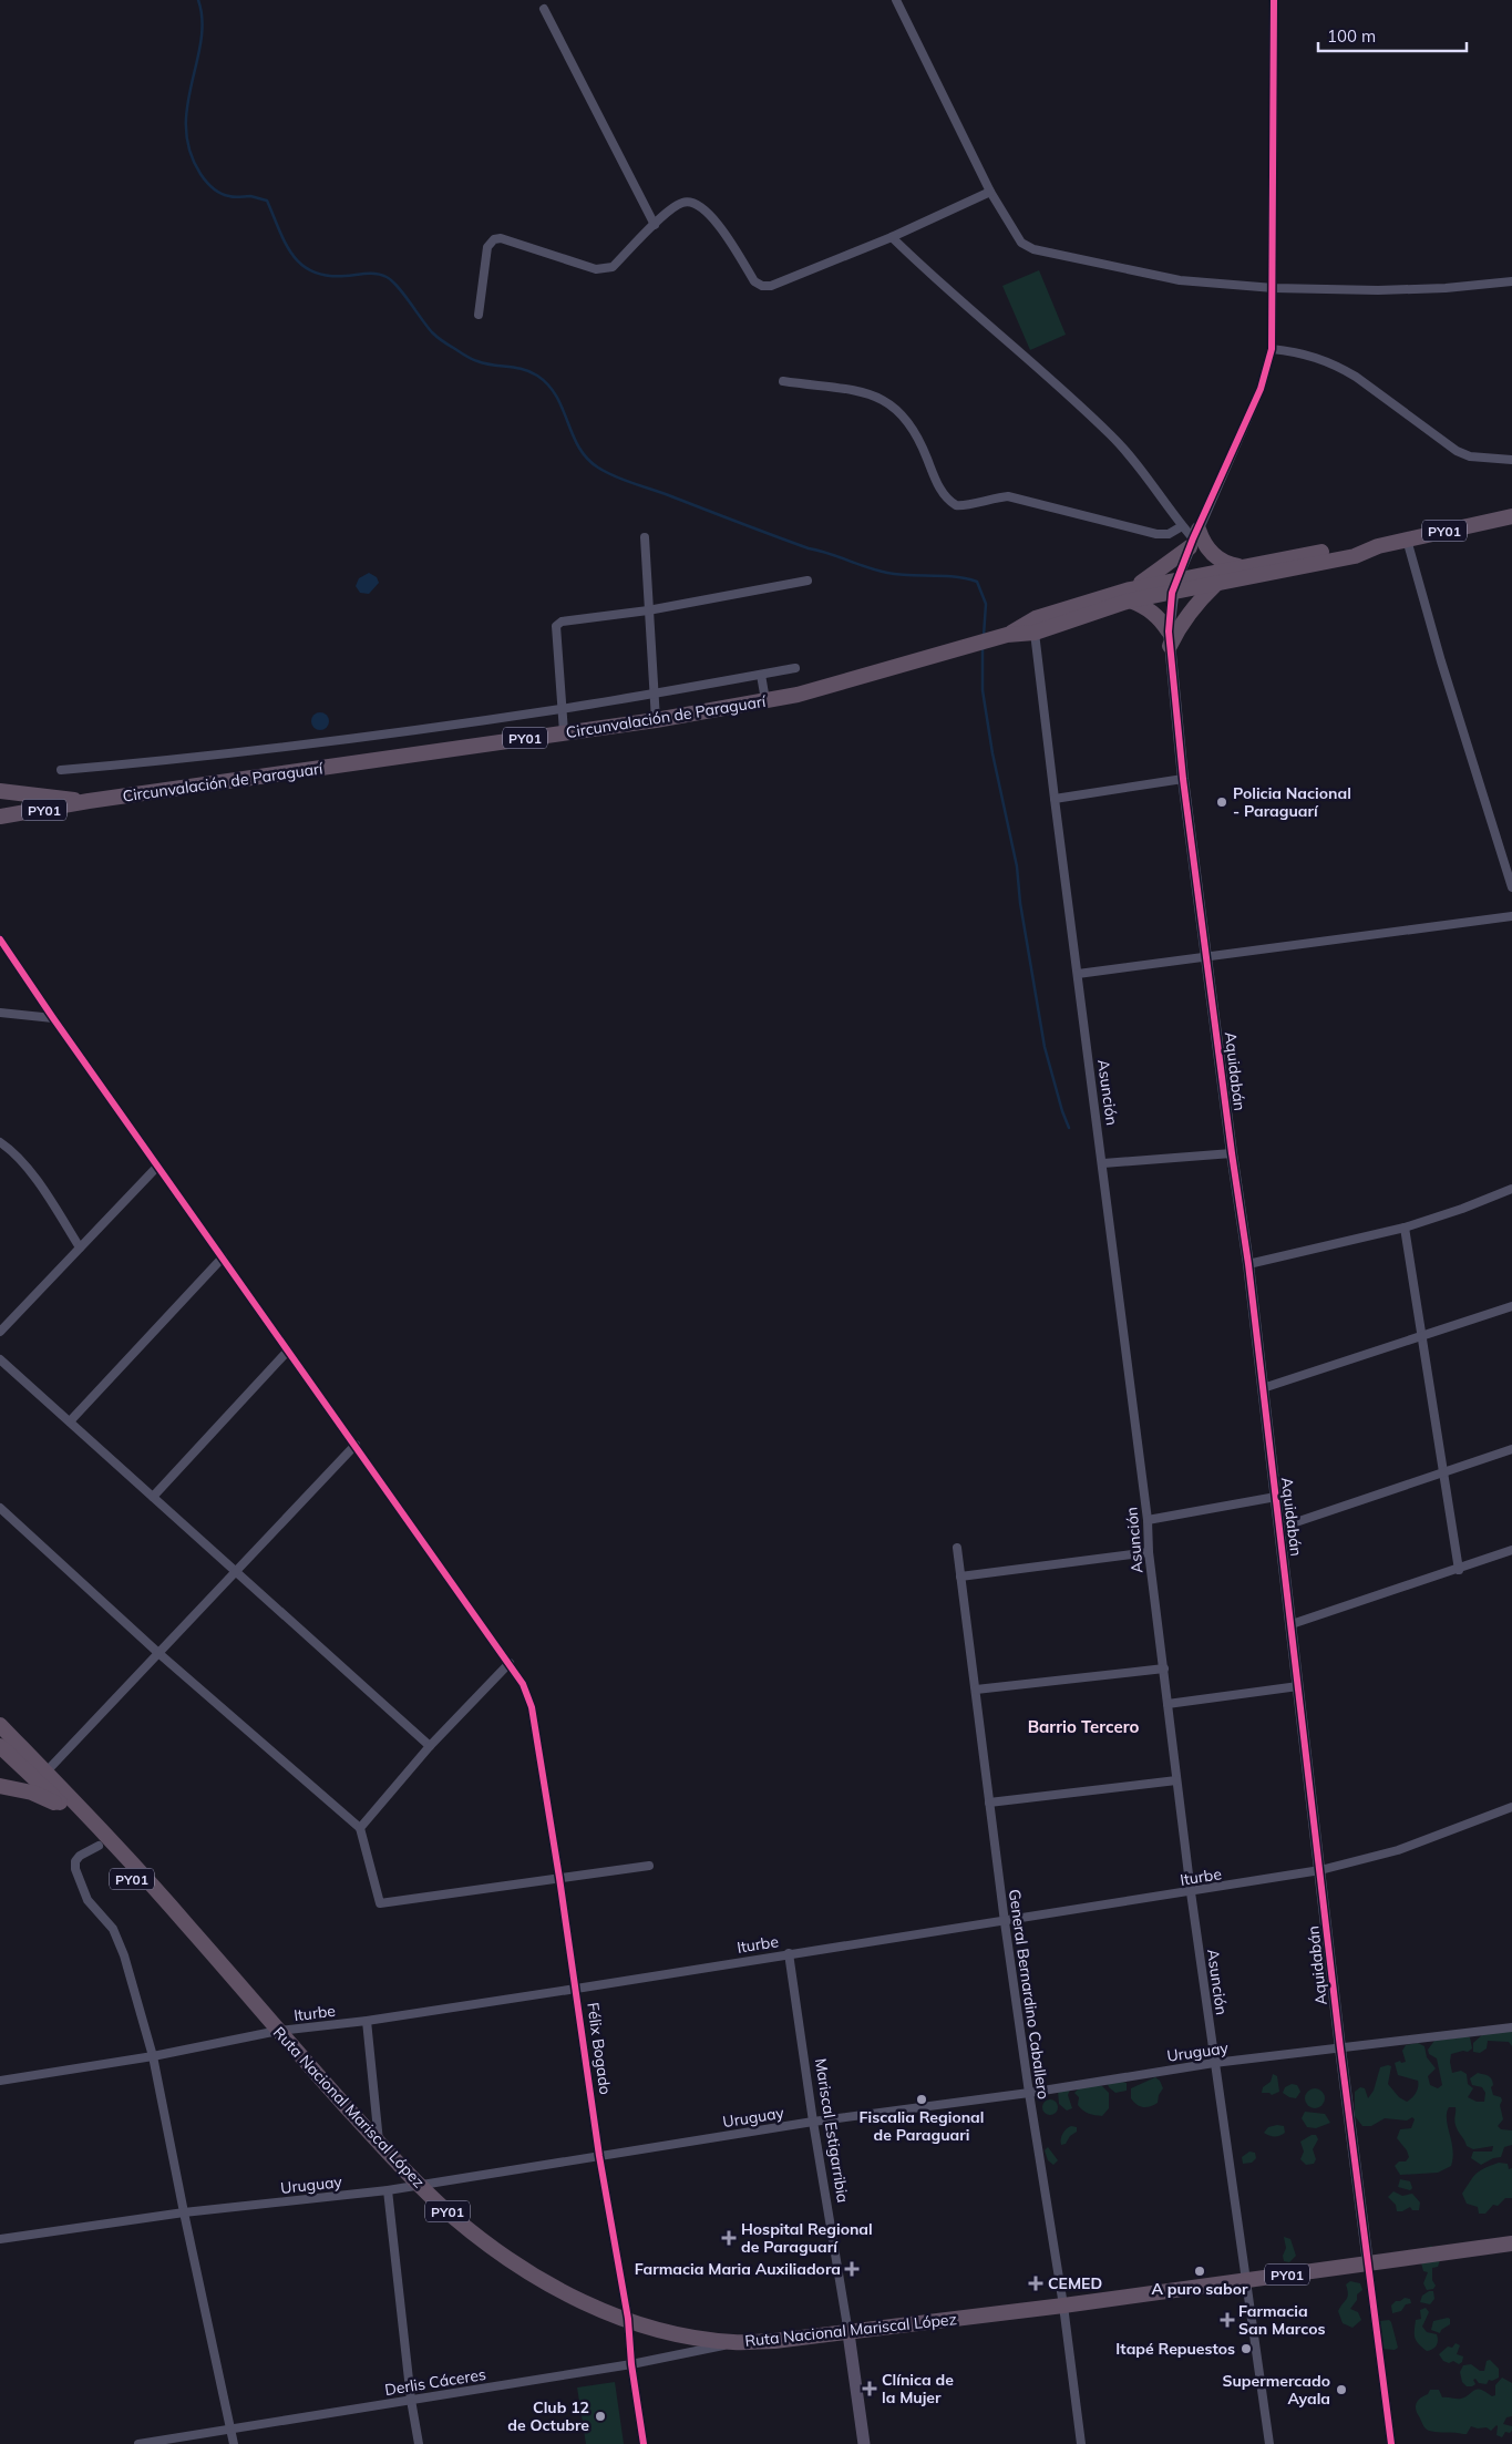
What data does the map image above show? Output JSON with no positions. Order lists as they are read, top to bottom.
{
  "streets": {
    "highway": ["PY01", "Circunvalación de Paraguarí", "Ruta Nacional Mariscal López"],
    "main road": ["Mariscal Estigarribia"],
    "street": [
      "Aquidabán",
      "Asunción",
      "Iturbe",
      "General Bernardino Caballero",
      "Félix Bogado",
      "Uruguay",
      "Derlis Cáceres"
    ]
  },
  "crossings": [
    ["Circunvalación de Paraguarí", "Aquidabán"],
    ["Circunvalación de Paraguarí", "Asunción"],
    ["Aquidabán", "Iturbe"],
    ["Aquidabán", "Uruguay"],
    ["Aquidabán", "Ruta Nacional Mariscal López"],
    ["Asunción", "Iturbe"],
    ["Asunción", "Uruguay"],
    ["Asunción", "Ruta Nacional Mariscal López"],
    ["Iturbe", "General Bernardino Caballero"],
    ["Iturbe", "Félix Bogado"],
    ["Iturbe", "Ruta Nacional Mariscal López"],
    ["Iturbe", "Mariscal Estigarribia"],
    ["General Bernardino Caballero", "Uruguay"],
    ["General Bernardino Caballero", "Ruta Nacional Mariscal López"],
    ["Félix Bogado", "Uruguay"],
    ["Félix Bogado", "Ruta Nacional Mariscal López"],
    ["Félix Bogado", "Derlis Cáceres"],
    ["Uruguay", "Ruta Nacional Mariscal López"],
    ["Uruguay", "Mariscal Estigarribia"],
    ["Ruta Nacional Mariscal López", "Mariscal Estigarribia"],
    ["Ruta Nacional Mariscal López", "Derlis Cáceres"]
  ],
  "districts": ["Barrio Tercero"],
  "places": {
    "other": [
      "Policia Nacional - Paraguarí",
      "Fiscalia Regional de Paraguari",
      "A puro sabor",
      "Itapé Repuestos",
      "Supermercado Ayala",
      "Club 12 de Octubre"
    ],
    "health": [
      "Hospital Regional de Paraguarí",
      "Farmacia Maria Auxiliadora",
      "CEMED",
      "Farmacia San Marcos",
      "Clínica de la Mujer"
    ]
  },
  "scale_bar": "100 m"
}
